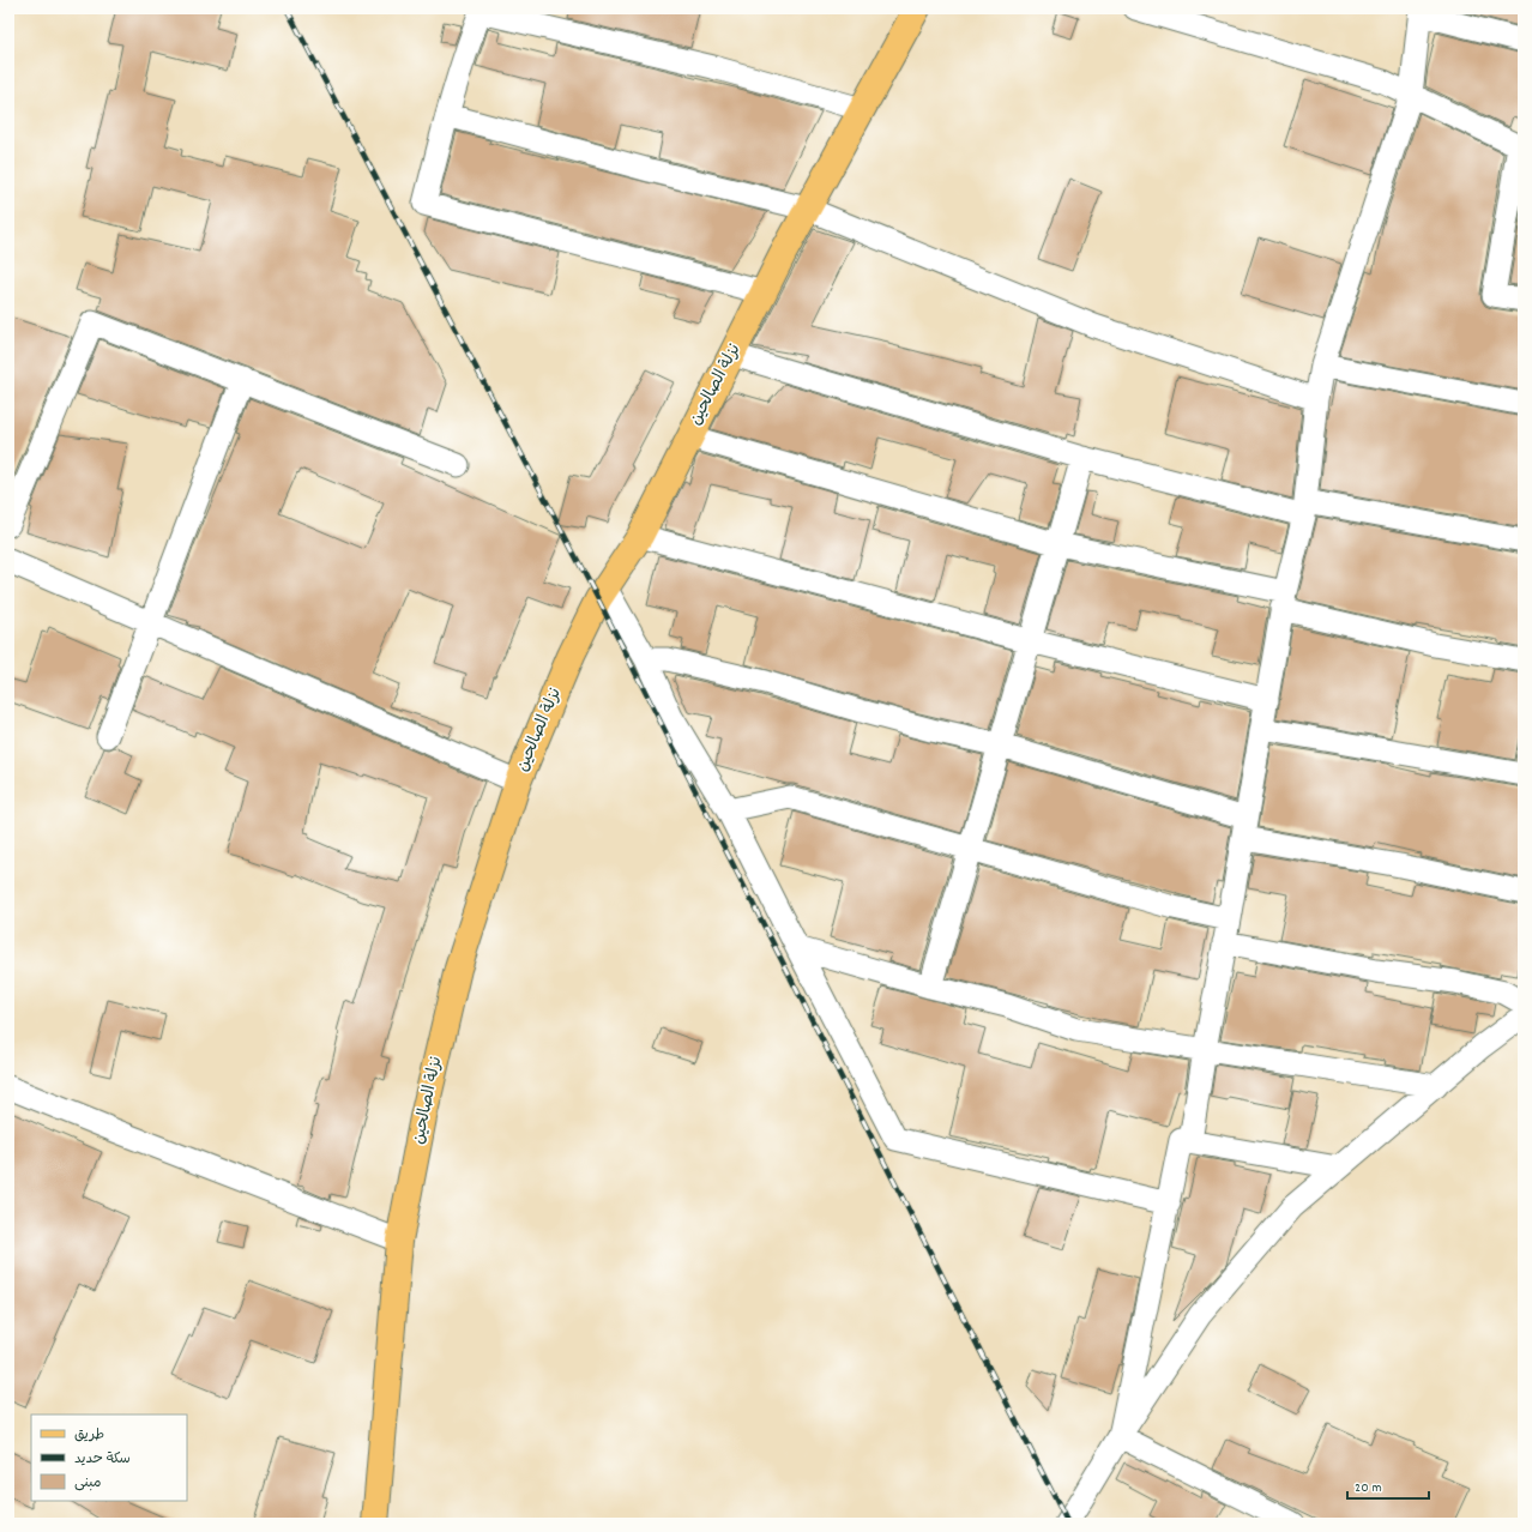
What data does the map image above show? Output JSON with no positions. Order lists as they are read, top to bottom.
{
  "streets": {
    "main road": ["نزلة الصالحين"]
  },
  "legend": ["طريق", "سكة حديد", "مبنى"],
  "scale_bar": "20 m"
}
